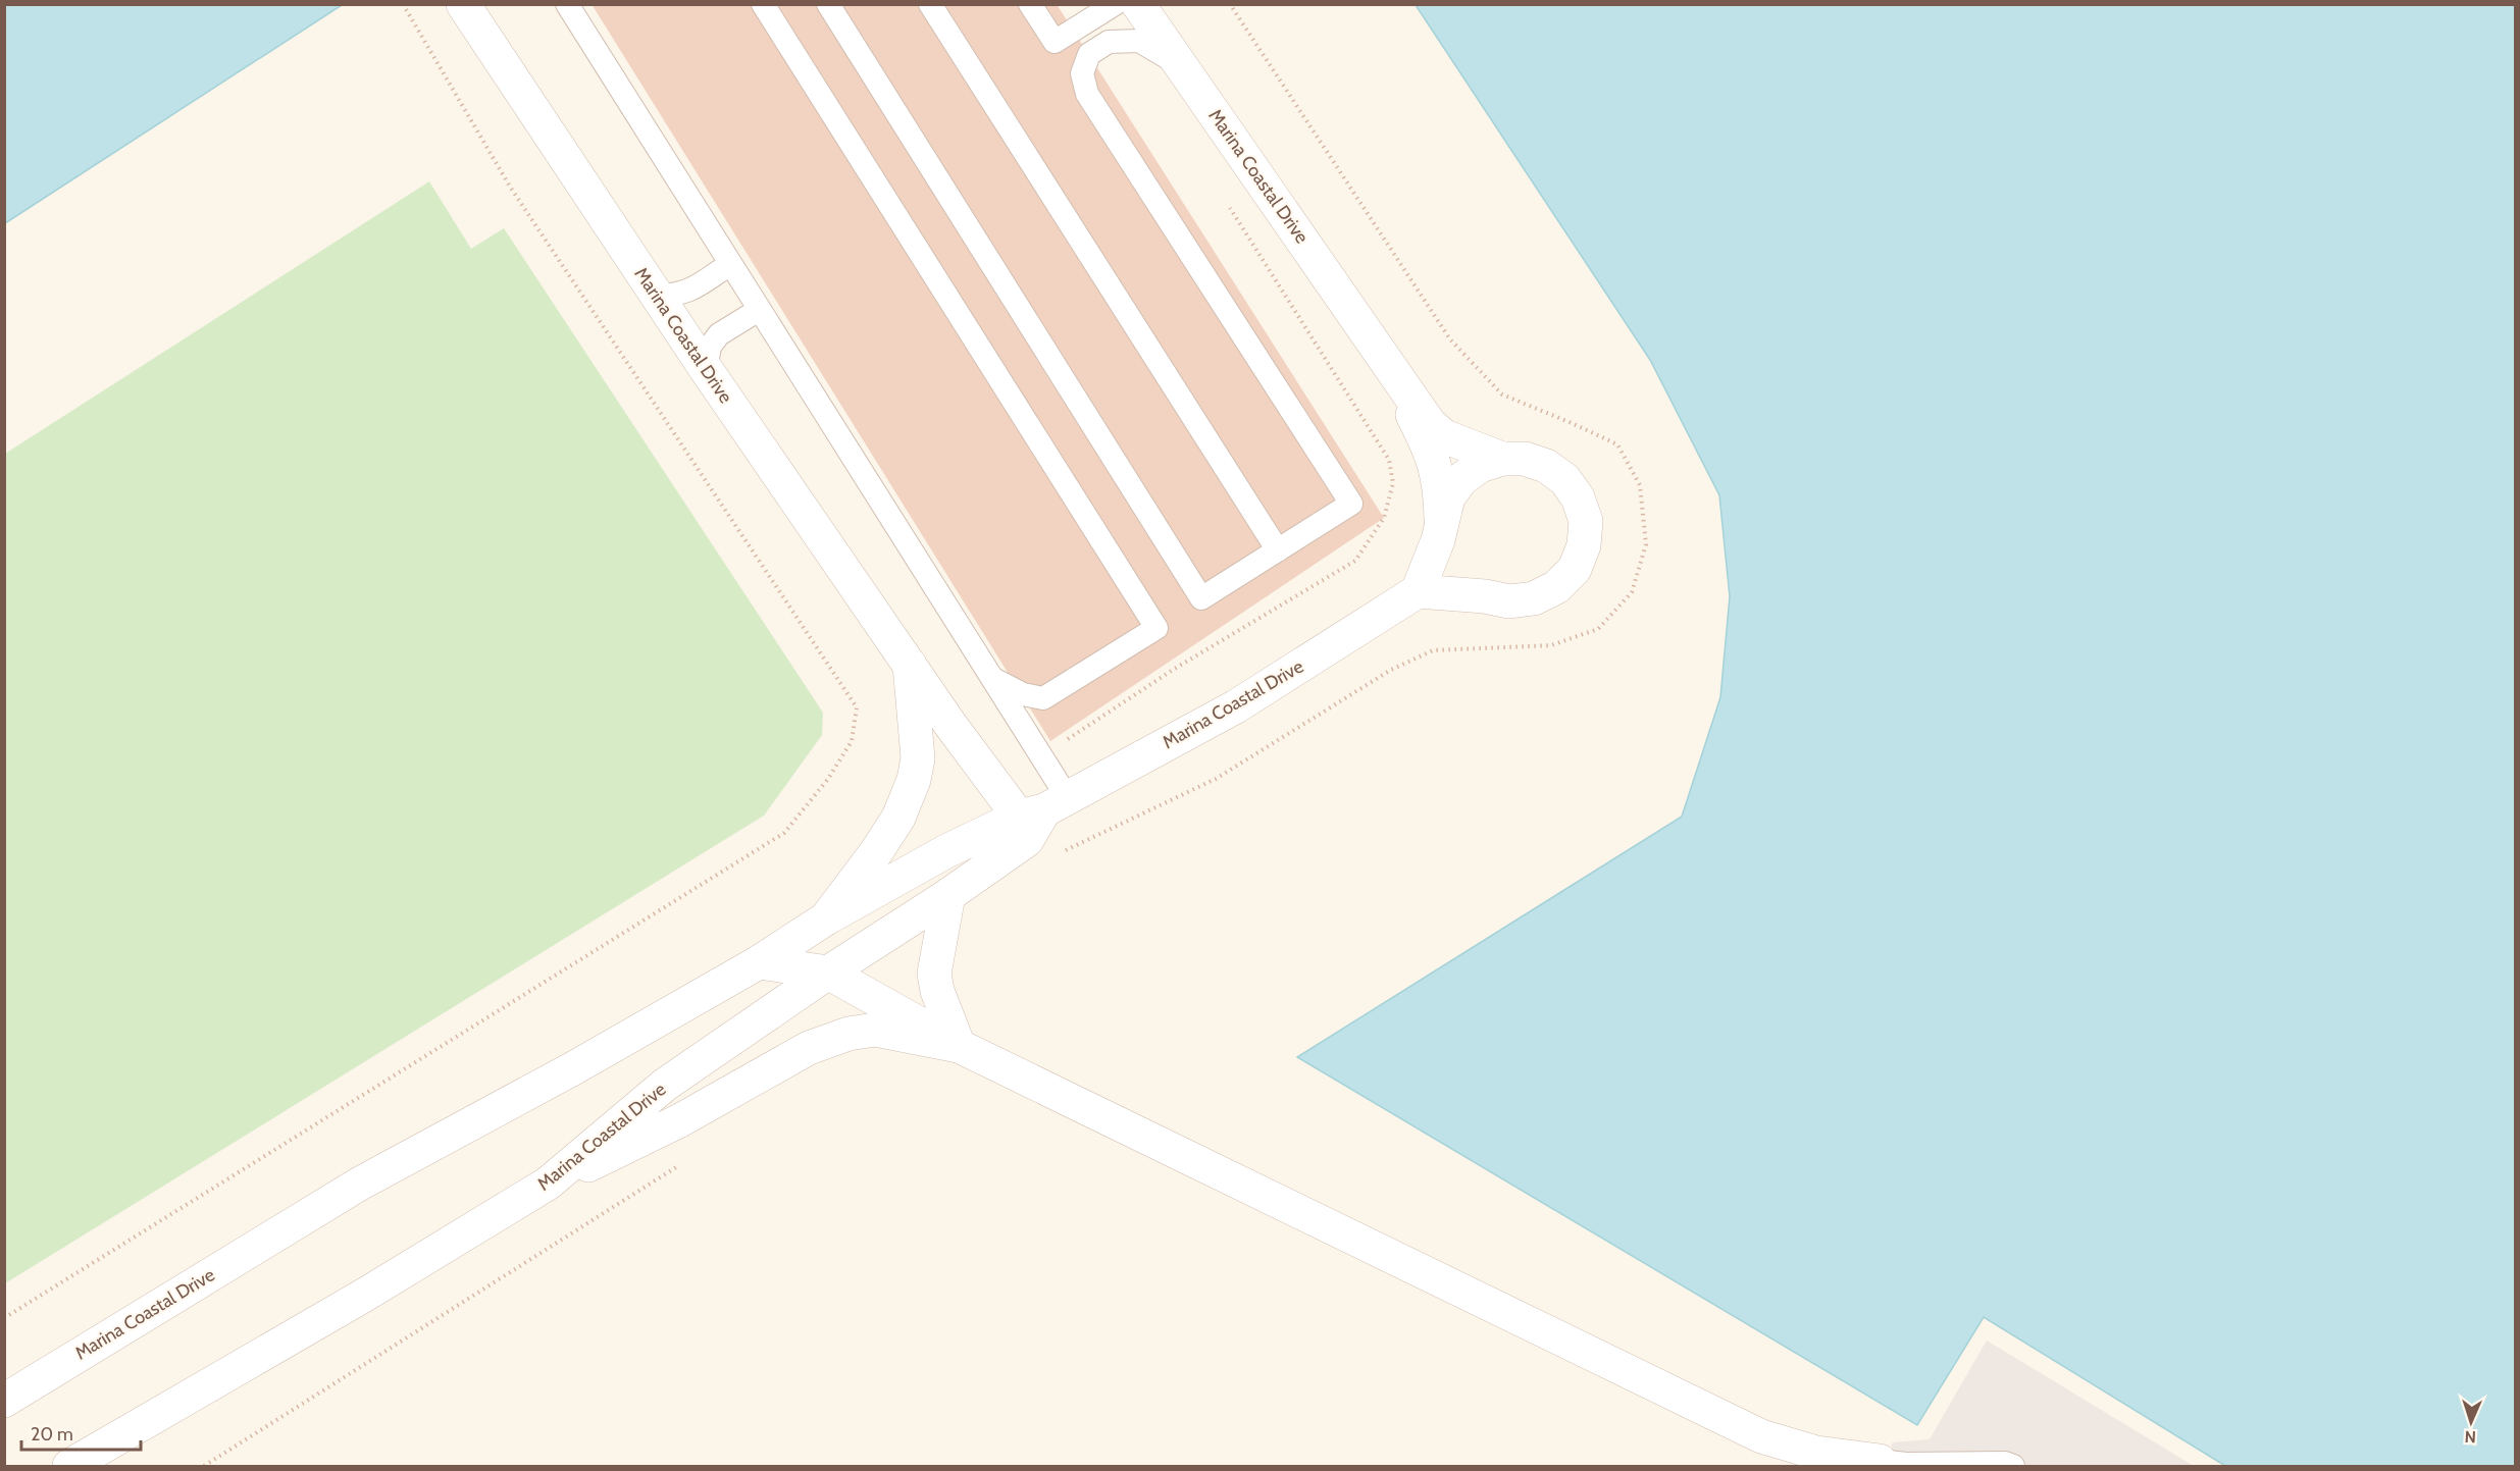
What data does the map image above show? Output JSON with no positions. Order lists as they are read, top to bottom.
{
  "streets": {
    "street": ["Marina Coastal Drive"]
  },
  "scale_bar": "20 m",
  "north": "bottom"
}
